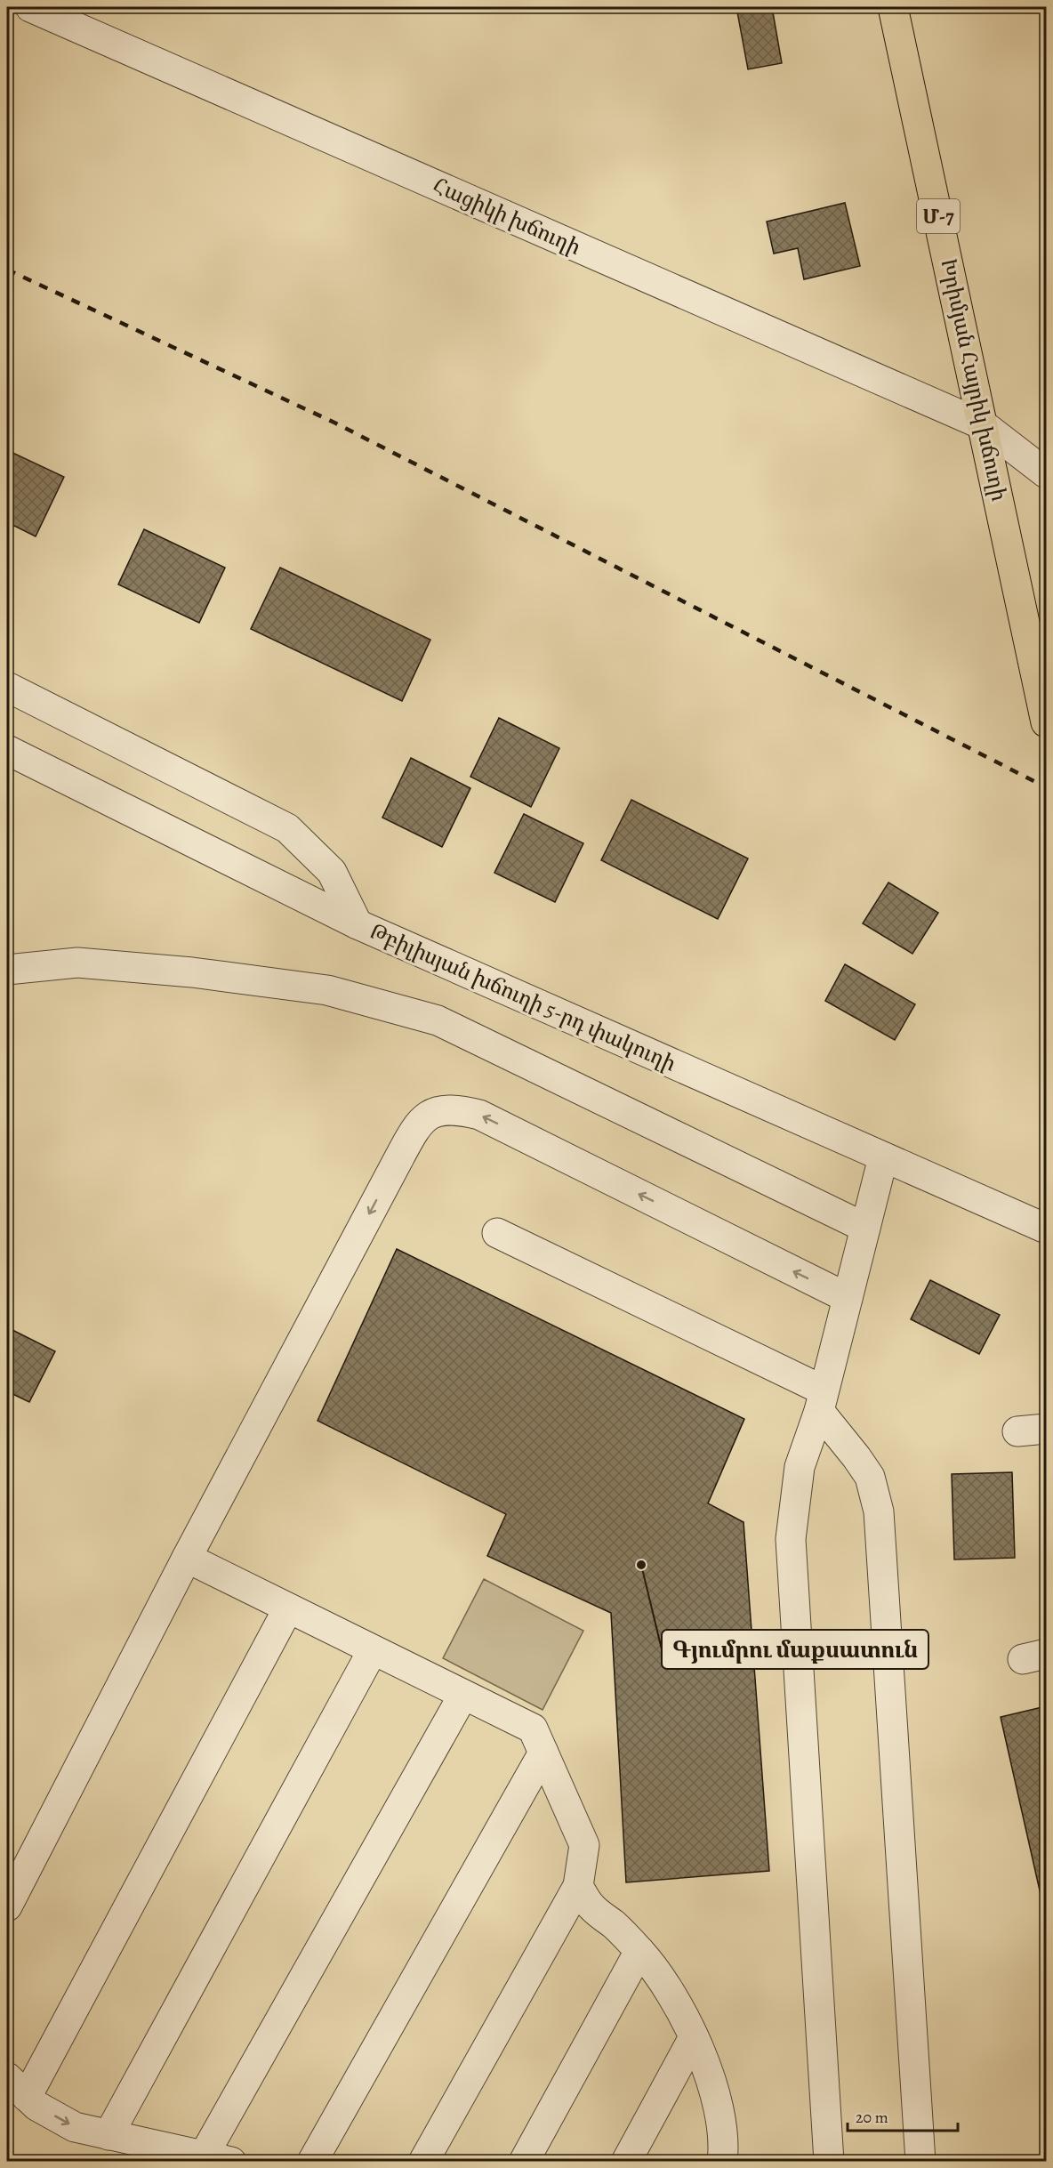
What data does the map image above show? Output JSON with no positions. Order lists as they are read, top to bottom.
{
  "streets": {
    "highway": ["Մ-7", "Խրիմյան Հայրիկ խճուղի"],
    "street": ["Հացիկի խճուղի", "Թբիլիսյան խճուղի 5-րդ փակուղի"]
  },
  "crossings": [
    ["Հացիկի խճուղի", "Խրիմյան Հայրիկ խճուղի"]
  ],
  "places": ["Գյումրու մաքսատուն"],
  "scale_bar": "20 m"
}
